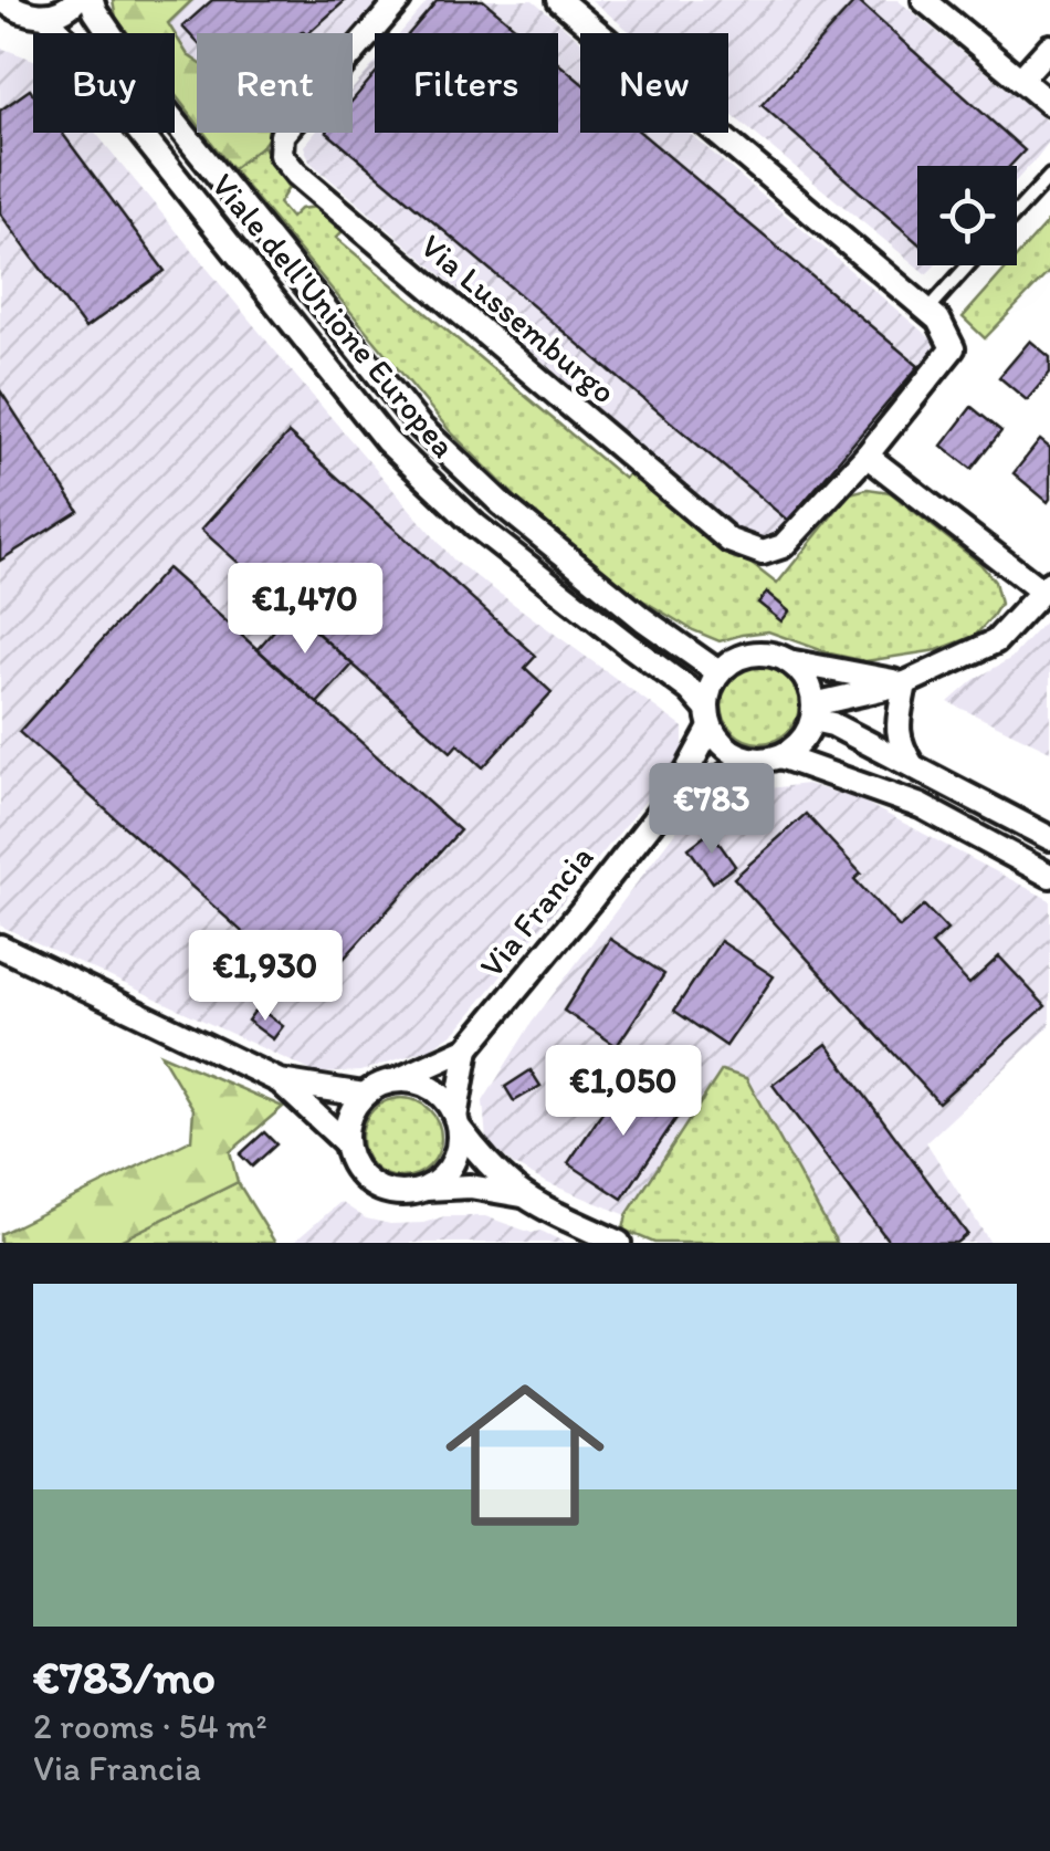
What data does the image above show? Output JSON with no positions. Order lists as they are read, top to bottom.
{
  "streets": {
    "street": ["Viale dell'Unione Europea", "Via Lussemburgo", "Via Francia"]
  },
  "crossings": [
    ["Viale dell'Unione Europea", "Via Francia"]
  ],
  "page": {
    "chip": [
      "Buy",
      "Rent",
      "Filters",
      "New"
    ],
    "price": [
      "€1,470",
      "€783",
      "€1,930",
      "€1,050"
    ],
    "list": [
      {
        "name": "€783/mo",
        "note": "2 rooms · 54 m² · Via Francia"
      }
    ]
  }
}
